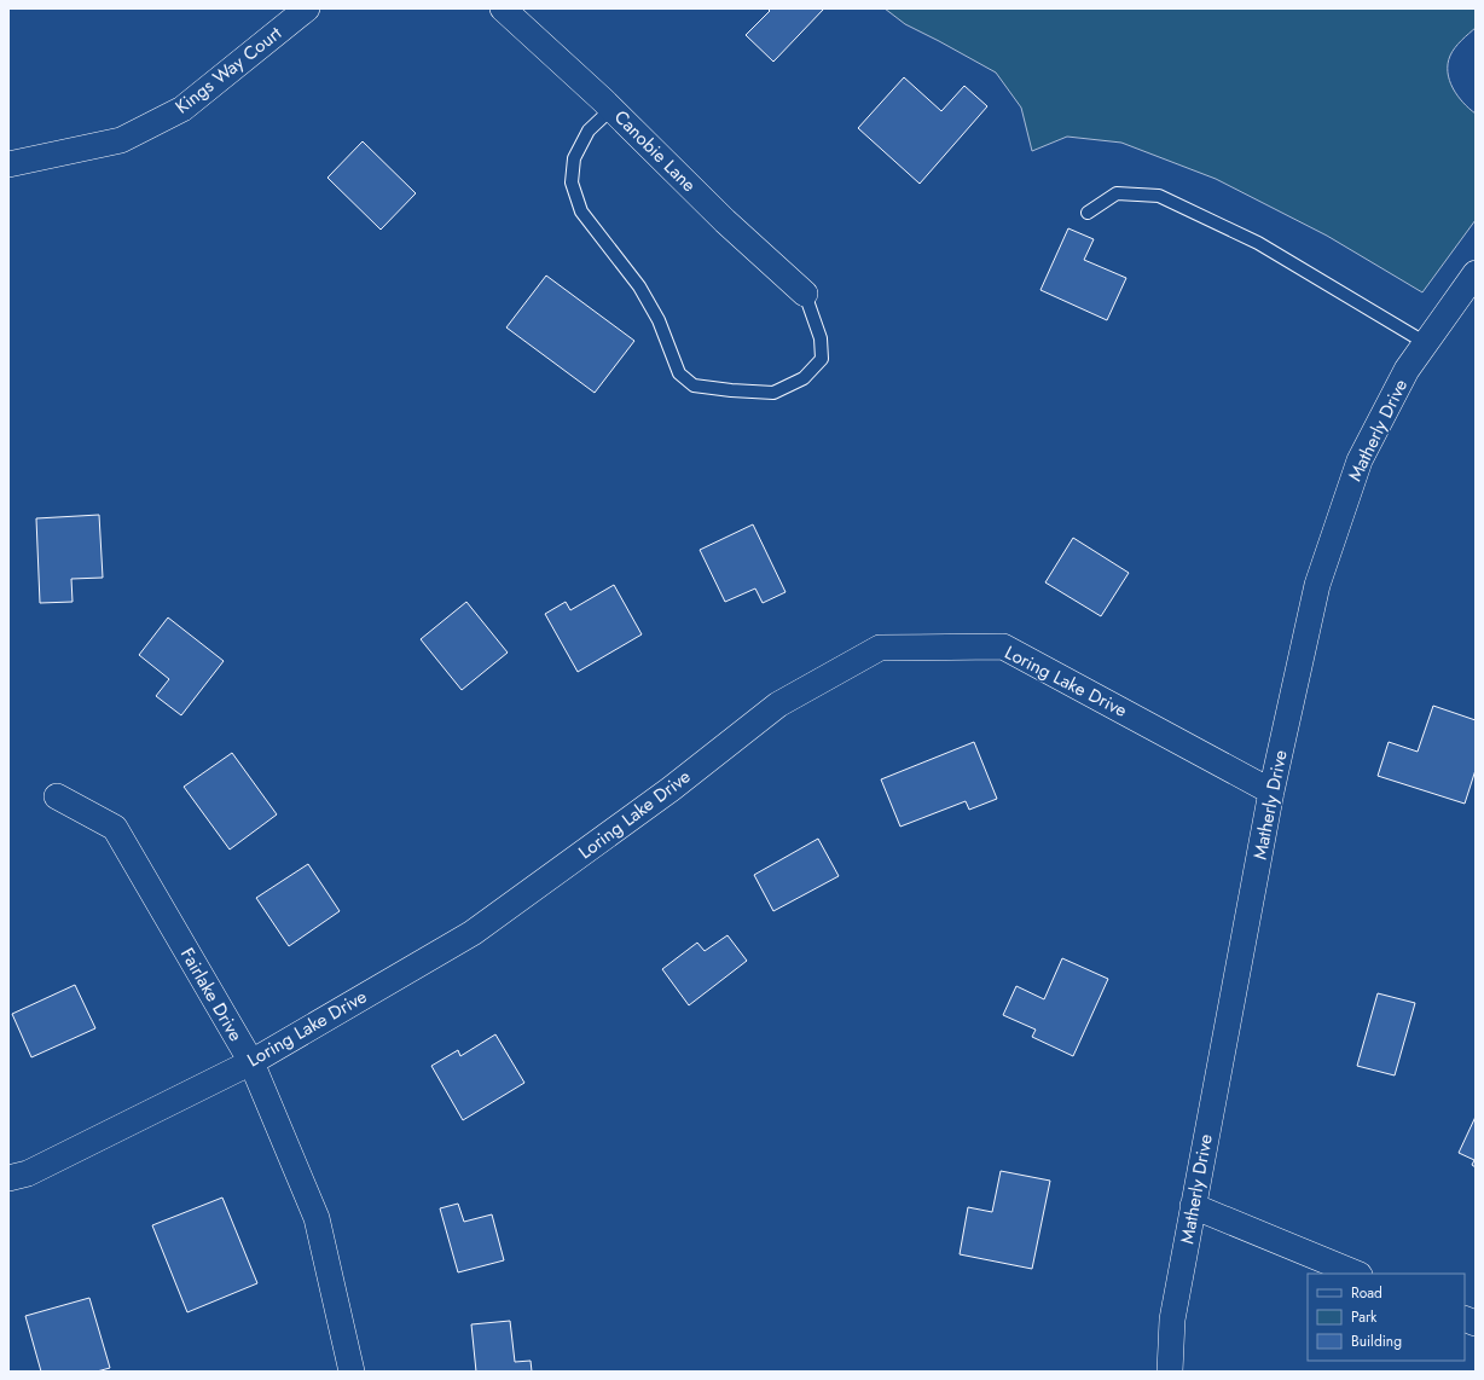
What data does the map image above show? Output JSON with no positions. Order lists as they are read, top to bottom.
{
  "streets": {
    "street": [
      "Kings Way Court",
      "Canobie Lane",
      "Matherly Drive",
      "Loring Lake Drive",
      "Fairlake Drive"
    ]
  },
  "crossings": [
    ["Matherly Drive", "Loring Lake Drive"],
    ["Loring Lake Drive", "Fairlake Drive"]
  ],
  "legend": ["Road", "Park", "Building"]
}
